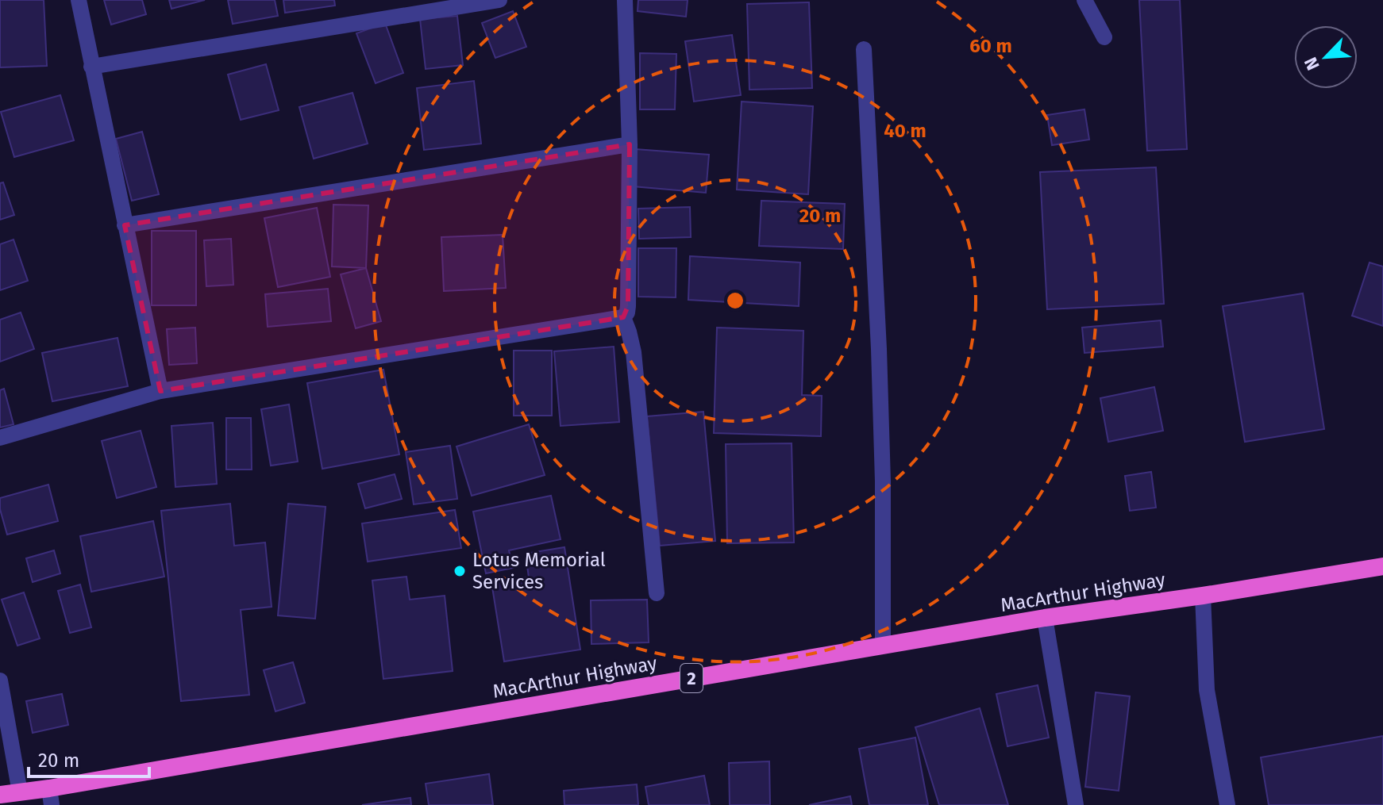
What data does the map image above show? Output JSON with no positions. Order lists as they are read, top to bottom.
{
  "streets": {
    "highway": ["MacArthur Highway", "2"]
  },
  "places": ["Lotus Memorial Services"],
  "scale_bar": "20 m",
  "north": "bottom left",
  "rings": ["60 m", "40 m", "20 m"]
}
